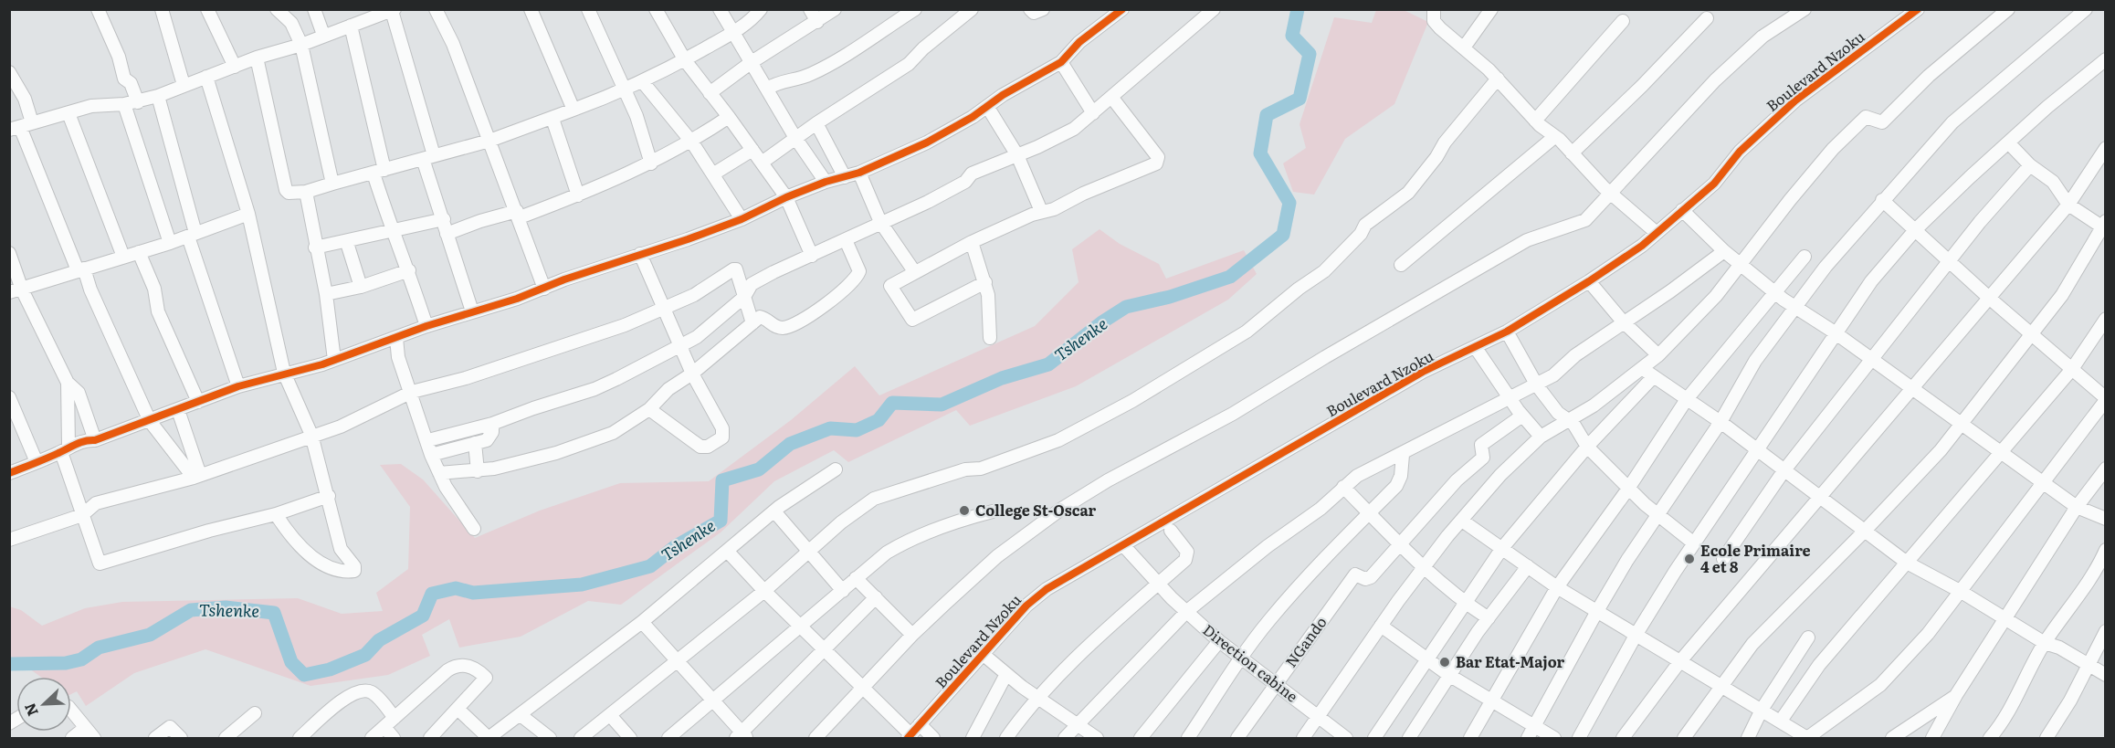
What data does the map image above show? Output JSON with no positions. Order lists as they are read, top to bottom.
{
  "streets": {
    "street": ["Boulevard Nzoku", "NGando", "Direction cabine"]
  },
  "crossings": [
    ["Boulevard Nzoku", "Direction cabine"],
    ["NGando", "Direction cabine"]
  ],
  "water": ["Tshenke"],
  "places": ["College St-Oscar", "Ecole Primaire 4 et 8", "Bar Etat-Major"],
  "north": "bottom left"
}
